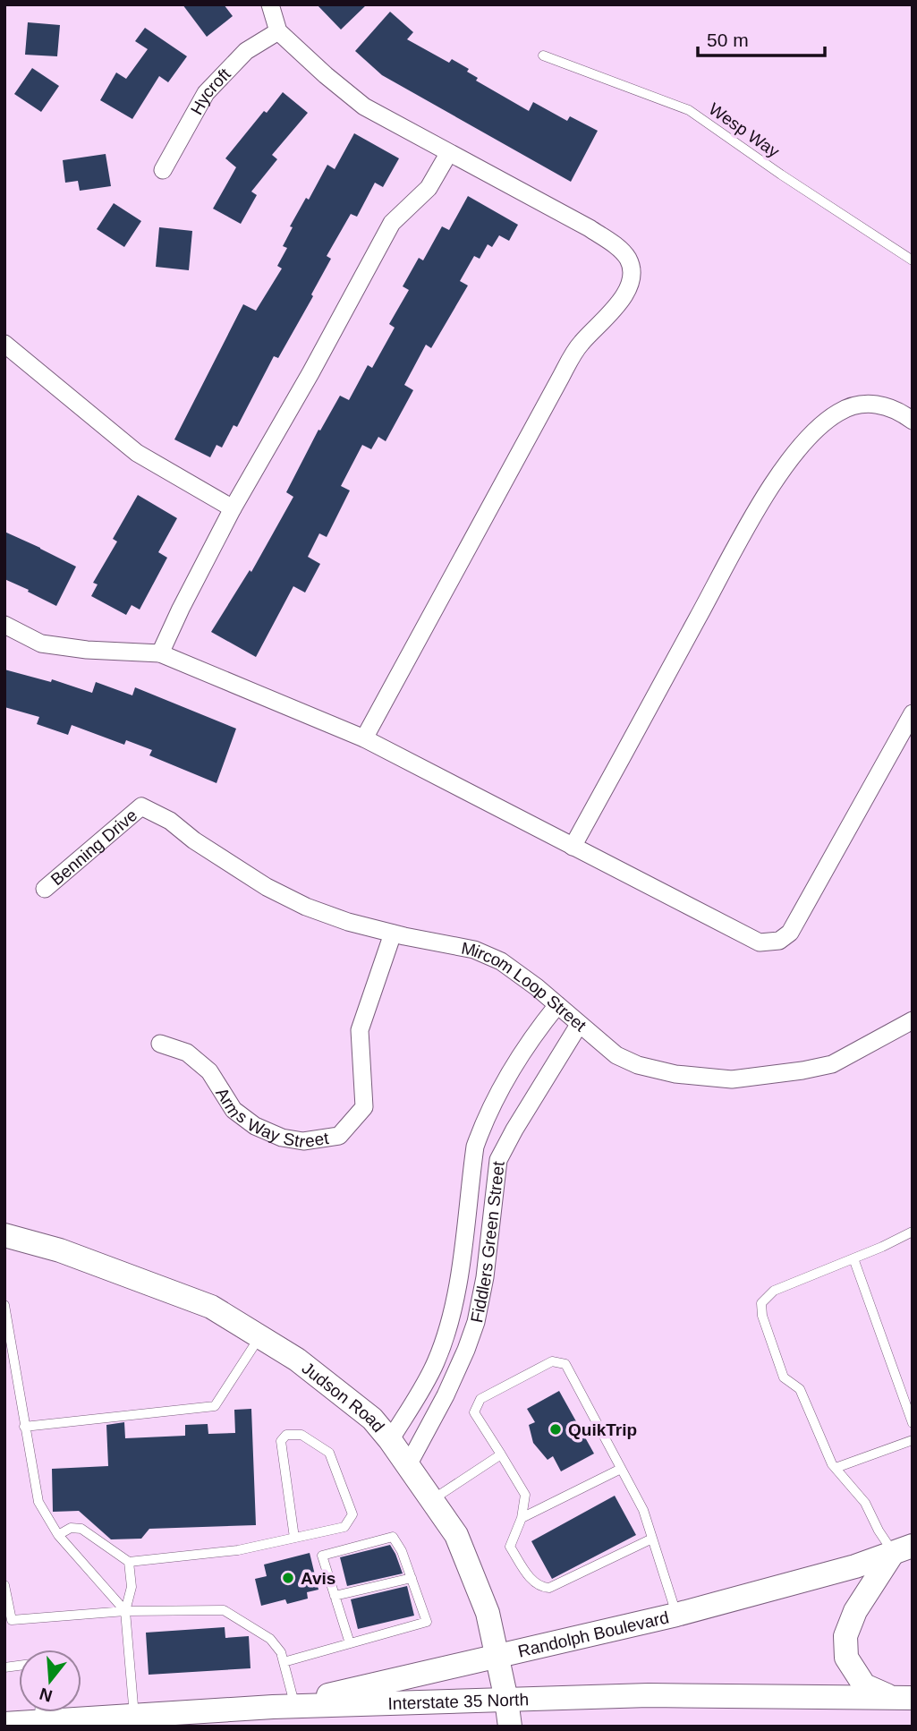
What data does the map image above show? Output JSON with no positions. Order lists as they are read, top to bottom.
{
  "streets": {
    "main road": ["Judson Road", "Randolph Boulevard", "Interstate 35 North"],
    "street": [
      "Hycroft",
      "Benning Drive",
      "Mircom Loop Street",
      "Arms Way Street",
      "Fiddlers Green Street"
    ],
    "lane": ["Wesp Way"]
  },
  "crossings": [
    ["Benning Drive", "Mircom Loop Street"],
    ["Mircom Loop Street", "Arms Way Street"],
    ["Mircom Loop Street", "Fiddlers Green Street"],
    ["Fiddlers Green Street", "Judson Road"],
    ["Judson Road", "Randolph Boulevard"],
    ["Judson Road", "Interstate 35 North"],
    ["Randolph Boulevard", "Interstate 35 North"]
  ],
  "places": ["QuikTrip", "Avis"],
  "scale_bar": "50 m",
  "north": "bottom"
}
